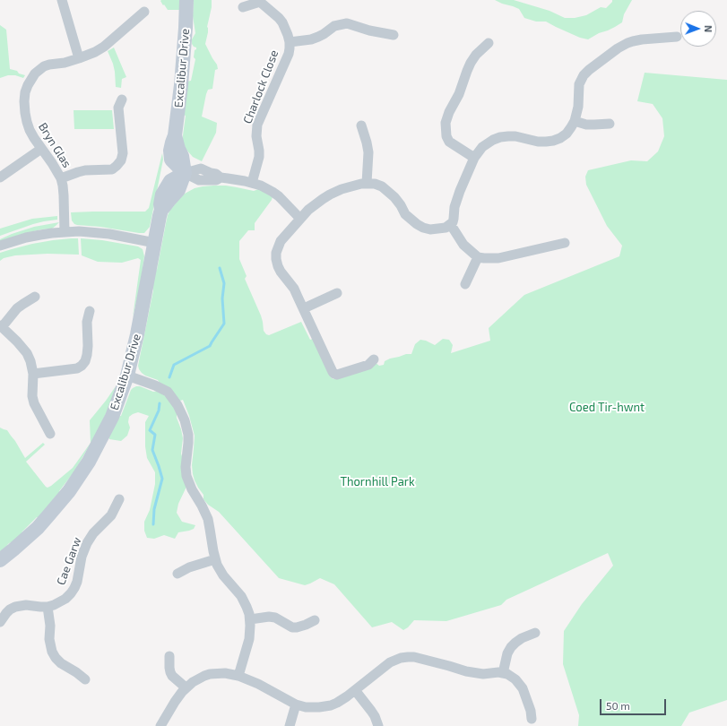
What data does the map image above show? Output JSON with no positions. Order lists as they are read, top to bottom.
{
  "streets": {
    "street": [
      "Excalibur Drive",
      "Charlock Close",
      "Bryn Glas",
      "Cae Garw"
    ]
  },
  "parks": ["Coed Tir-hwnt", "Thornhill Park"],
  "scale_bar": "50 m",
  "north": "right"
}
